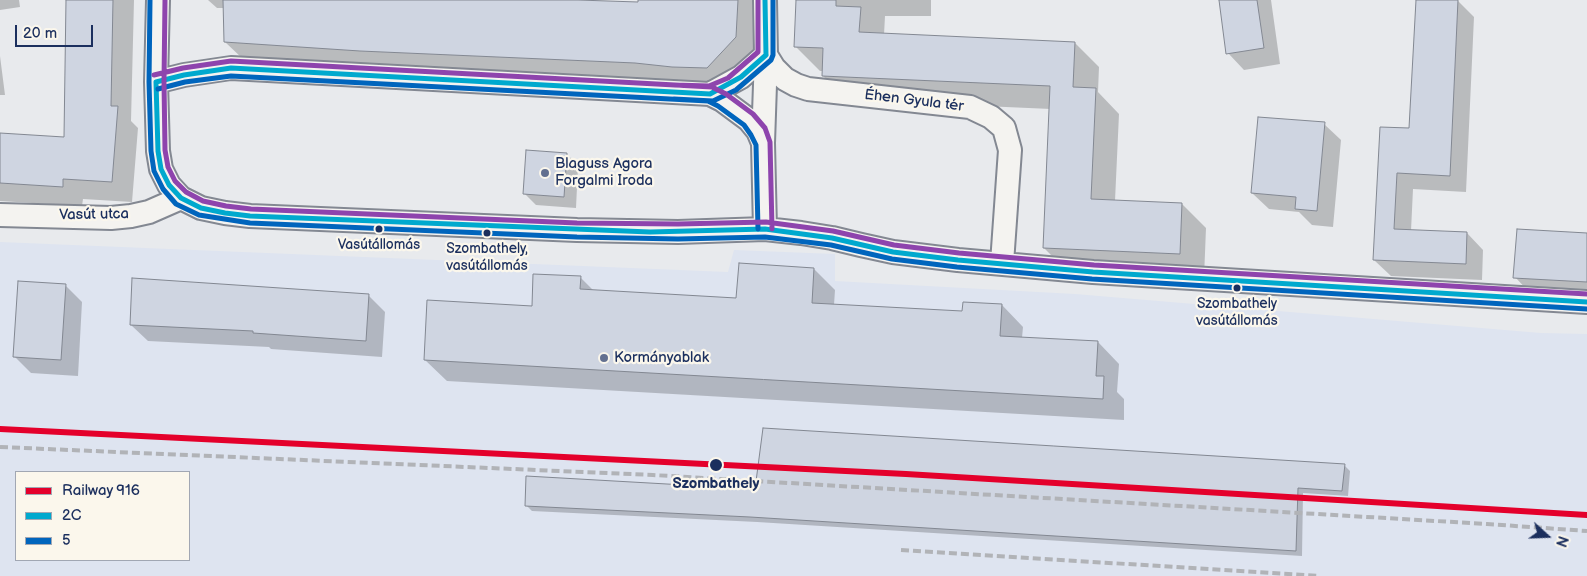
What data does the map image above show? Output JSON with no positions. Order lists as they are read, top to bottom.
{
  "streets": {
    "street": ["Éhen Gyula tér", "Vasút utca"]
  },
  "places": [
    "Blaguss Agora Forgalmi Iroda",
    "Vasútállomás",
    "Szombathely, vasútállomás",
    "Szombathely vasútállomás",
    "Kormányablak",
    "Szombathely"
  ],
  "lines": ["transit line 2C", "transit line 5", "rail line 916"],
  "legend": ["Railway 916", "2C", "5"],
  "scale_bar": "20 m",
  "north": "right"
}
